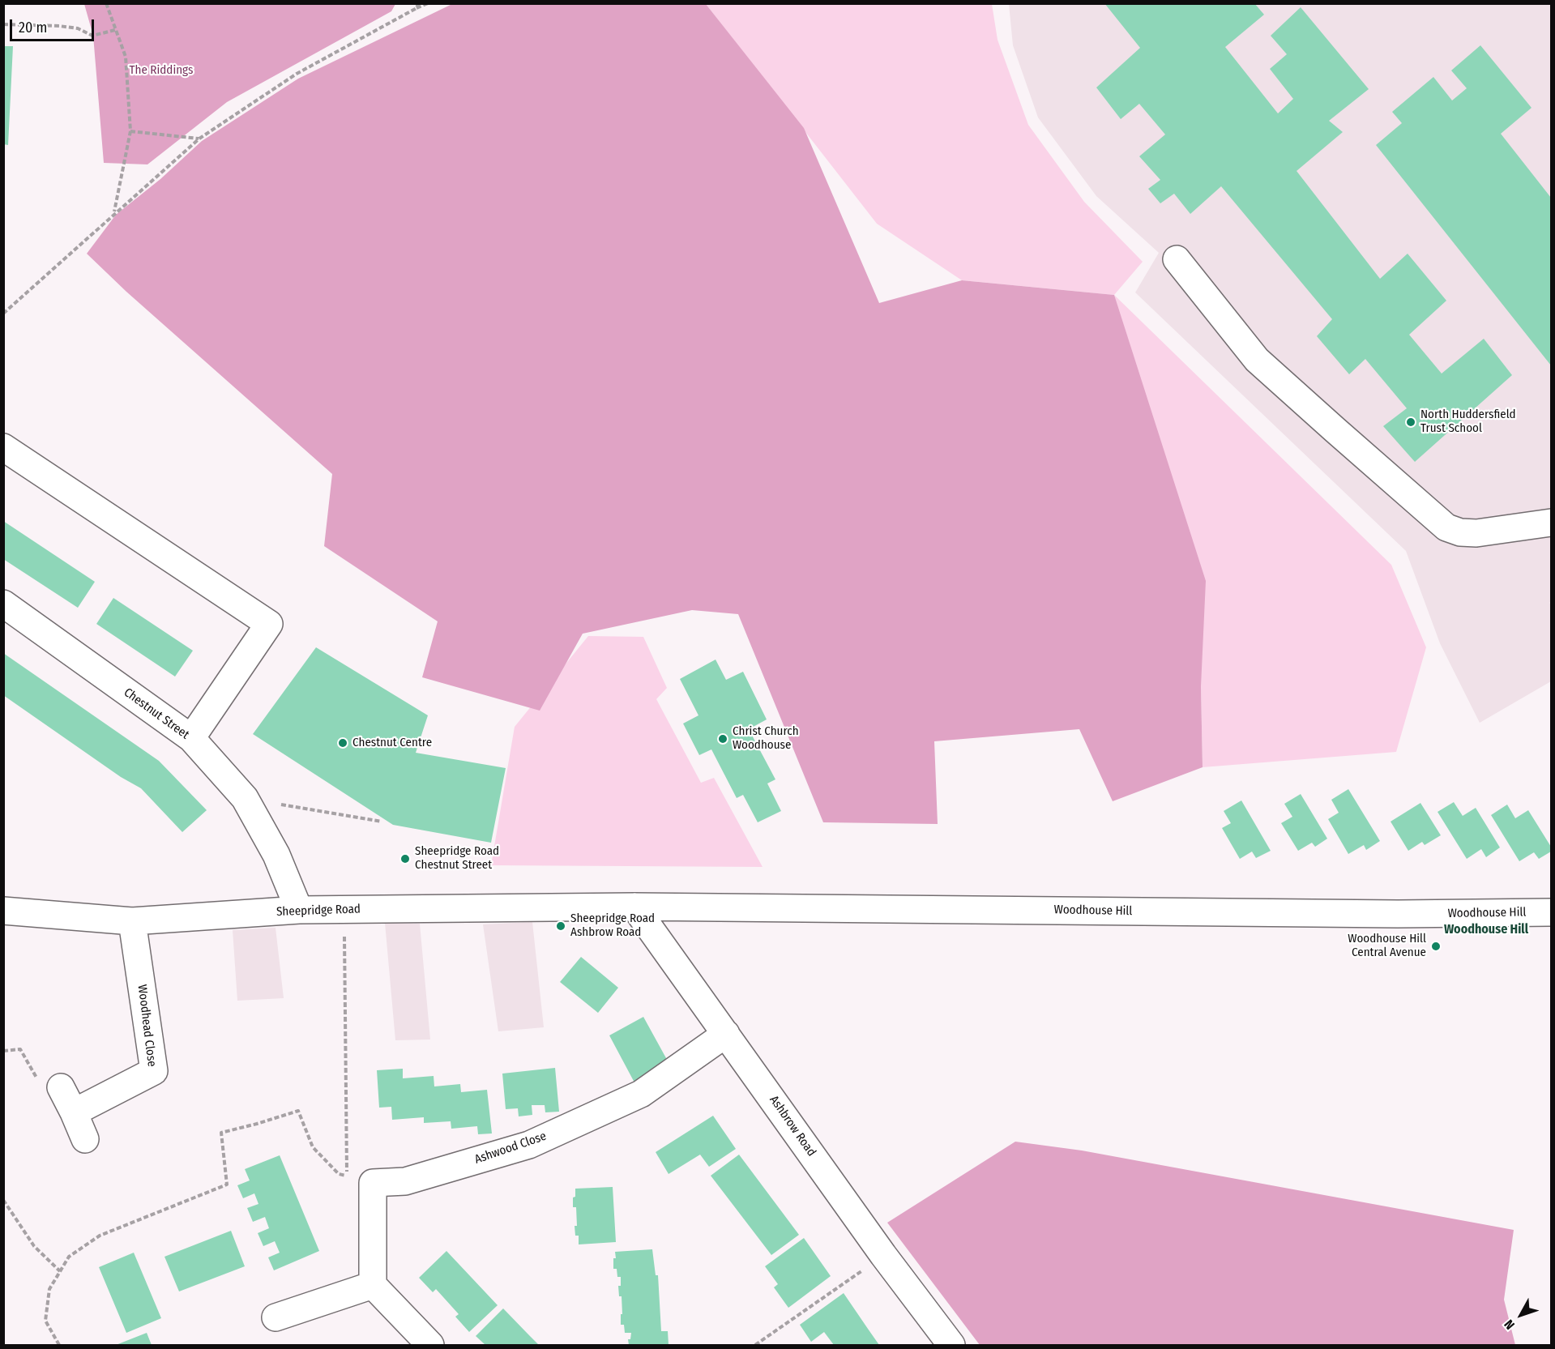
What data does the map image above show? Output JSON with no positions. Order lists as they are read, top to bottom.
{
  "streets": {
    "street": [
      "Chestnut Street",
      "Sheepridge Road",
      "Woodhouse Hill",
      "Woodhead Close",
      "Ashbrow Road",
      "Ashwood Close"
    ]
  },
  "crossings": [
    ["Chestnut Street", "Sheepridge Road"],
    ["Sheepridge Road", "Woodhouse Hill"],
    ["Sheepridge Road", "Woodhead Close"],
    ["Sheepridge Road", "Ashbrow Road"],
    ["Woodhouse Hill", "Ashbrow Road"],
    ["Ashbrow Road", "Ashwood Close"]
  ],
  "districts": ["Woodhouse Hill"],
  "parks": ["The Riddings"],
  "places": [
    "North Huddersfield Trust School",
    "Christ Church Woodhouse",
    "Chestnut Centre",
    "Sheepridge Road Chestnut Street",
    "Sheepridge Road Ashbrow Road",
    "Woodhouse Hill Central Avenue"
  ],
  "scale_bar": "20 m",
  "north": "bottom left"
}
